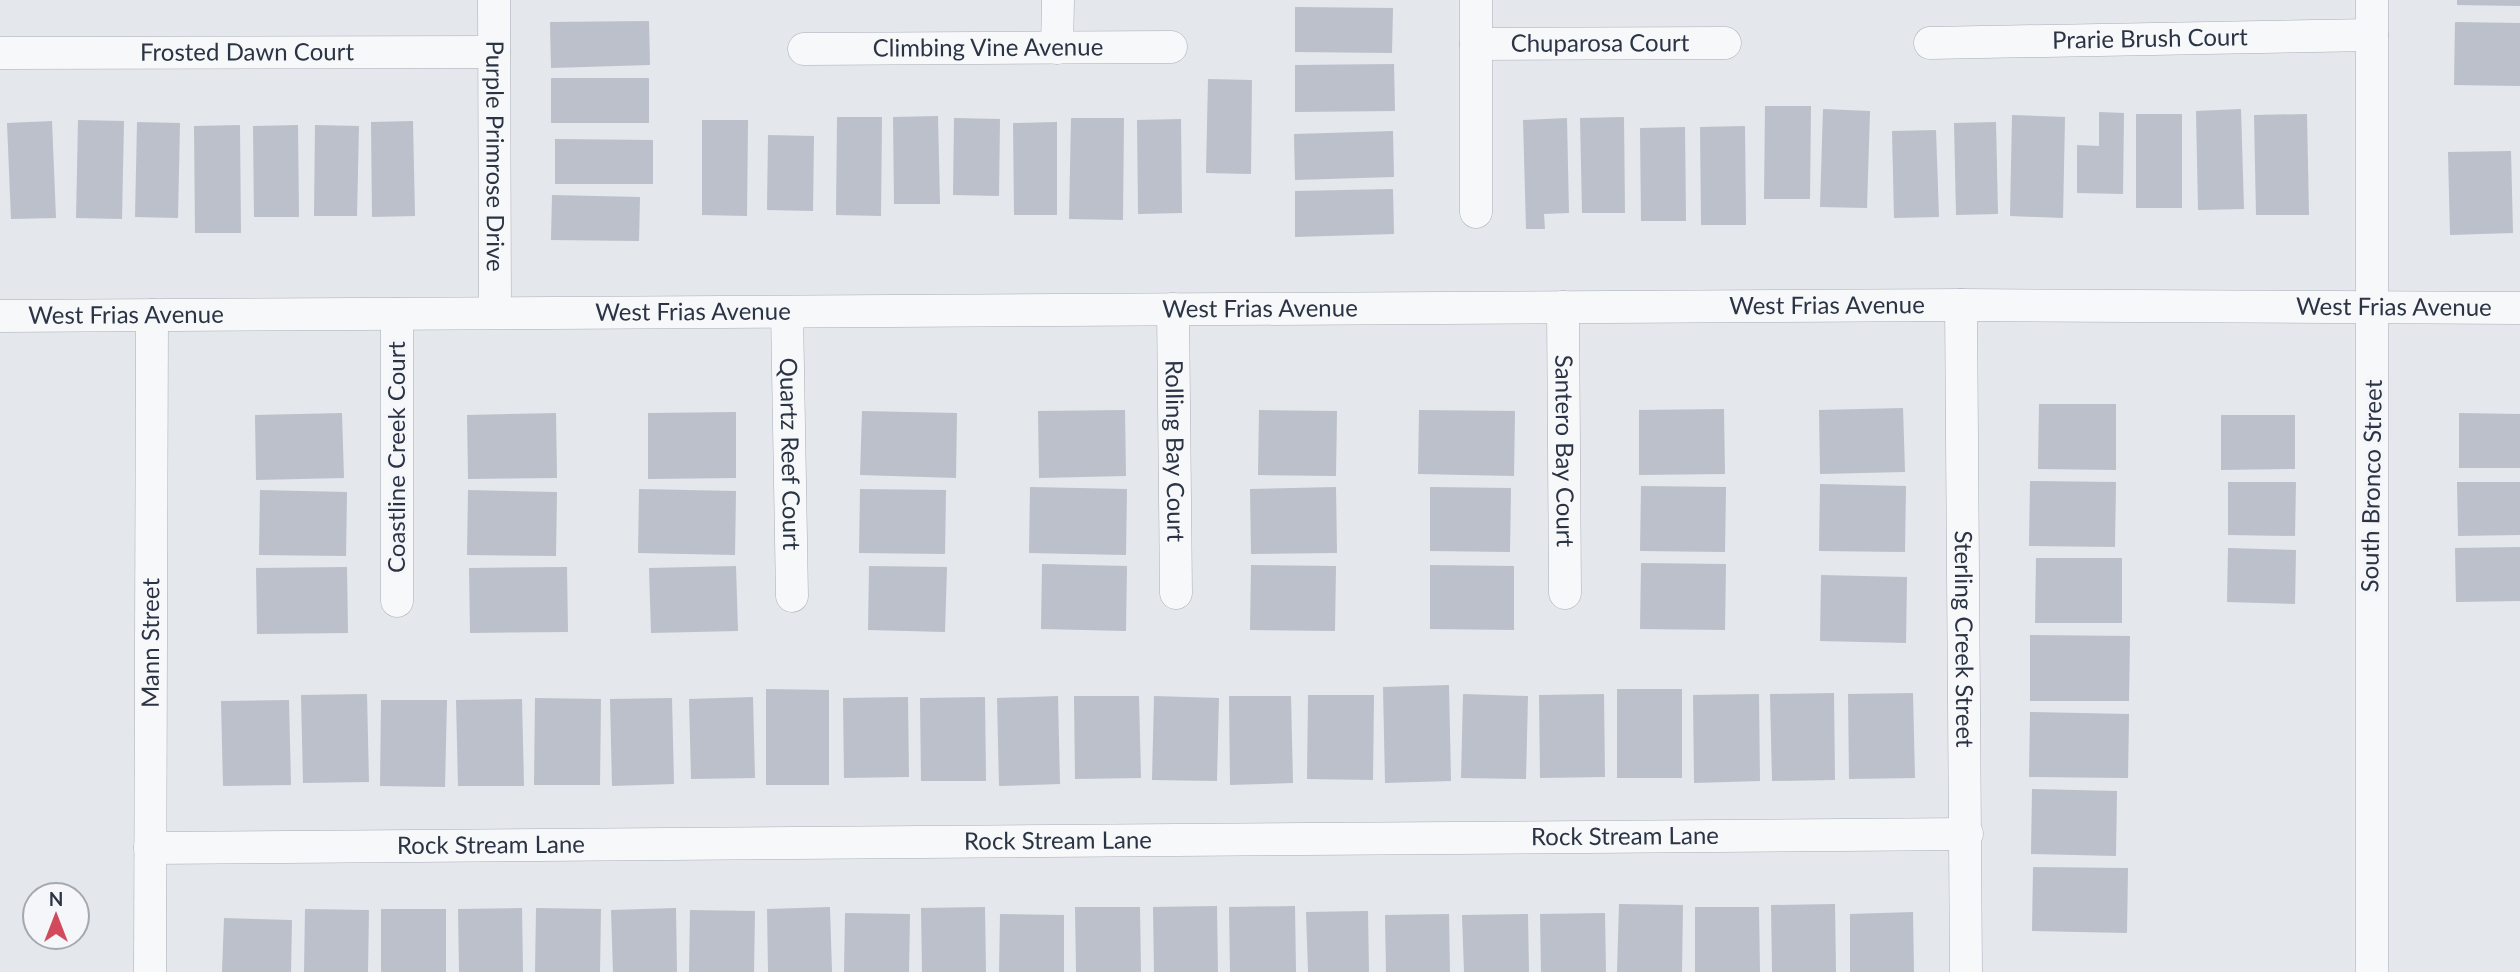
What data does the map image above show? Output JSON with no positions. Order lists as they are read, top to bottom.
{
  "streets": {
    "street": [
      "Prarie Brush Court",
      "Chuparosa Court",
      "Climbing Vine Avenue",
      "Frosted Dawn Court",
      "Purple Primrose Drive",
      "West Frias Avenue",
      "Santero Bay Court",
      "Rolling Bay Court",
      "Quartz Reef Court",
      "Coastline Creek Court",
      "South Bronco Street",
      "Sterling Creek Street",
      "Mann Street",
      "Rock Stream Lane"
    ]
  },
  "crossings": [
    ["Prarie Brush Court", "South Bronco Street"],
    ["Frosted Dawn Court", "Purple Primrose Drive"],
    ["Purple Primrose Drive", "West Frias Avenue"],
    ["West Frias Avenue", "Santero Bay Court"],
    ["West Frias Avenue", "Rolling Bay Court"],
    ["West Frias Avenue", "Quartz Reef Court"],
    ["West Frias Avenue", "Coastline Creek Court"],
    ["West Frias Avenue", "South Bronco Street"],
    ["West Frias Avenue", "Sterling Creek Street"],
    ["West Frias Avenue", "Mann Street"],
    ["Sterling Creek Street", "Rock Stream Lane"],
    ["Mann Street", "Rock Stream Lane"]
  ],
  "north": "top"
}
